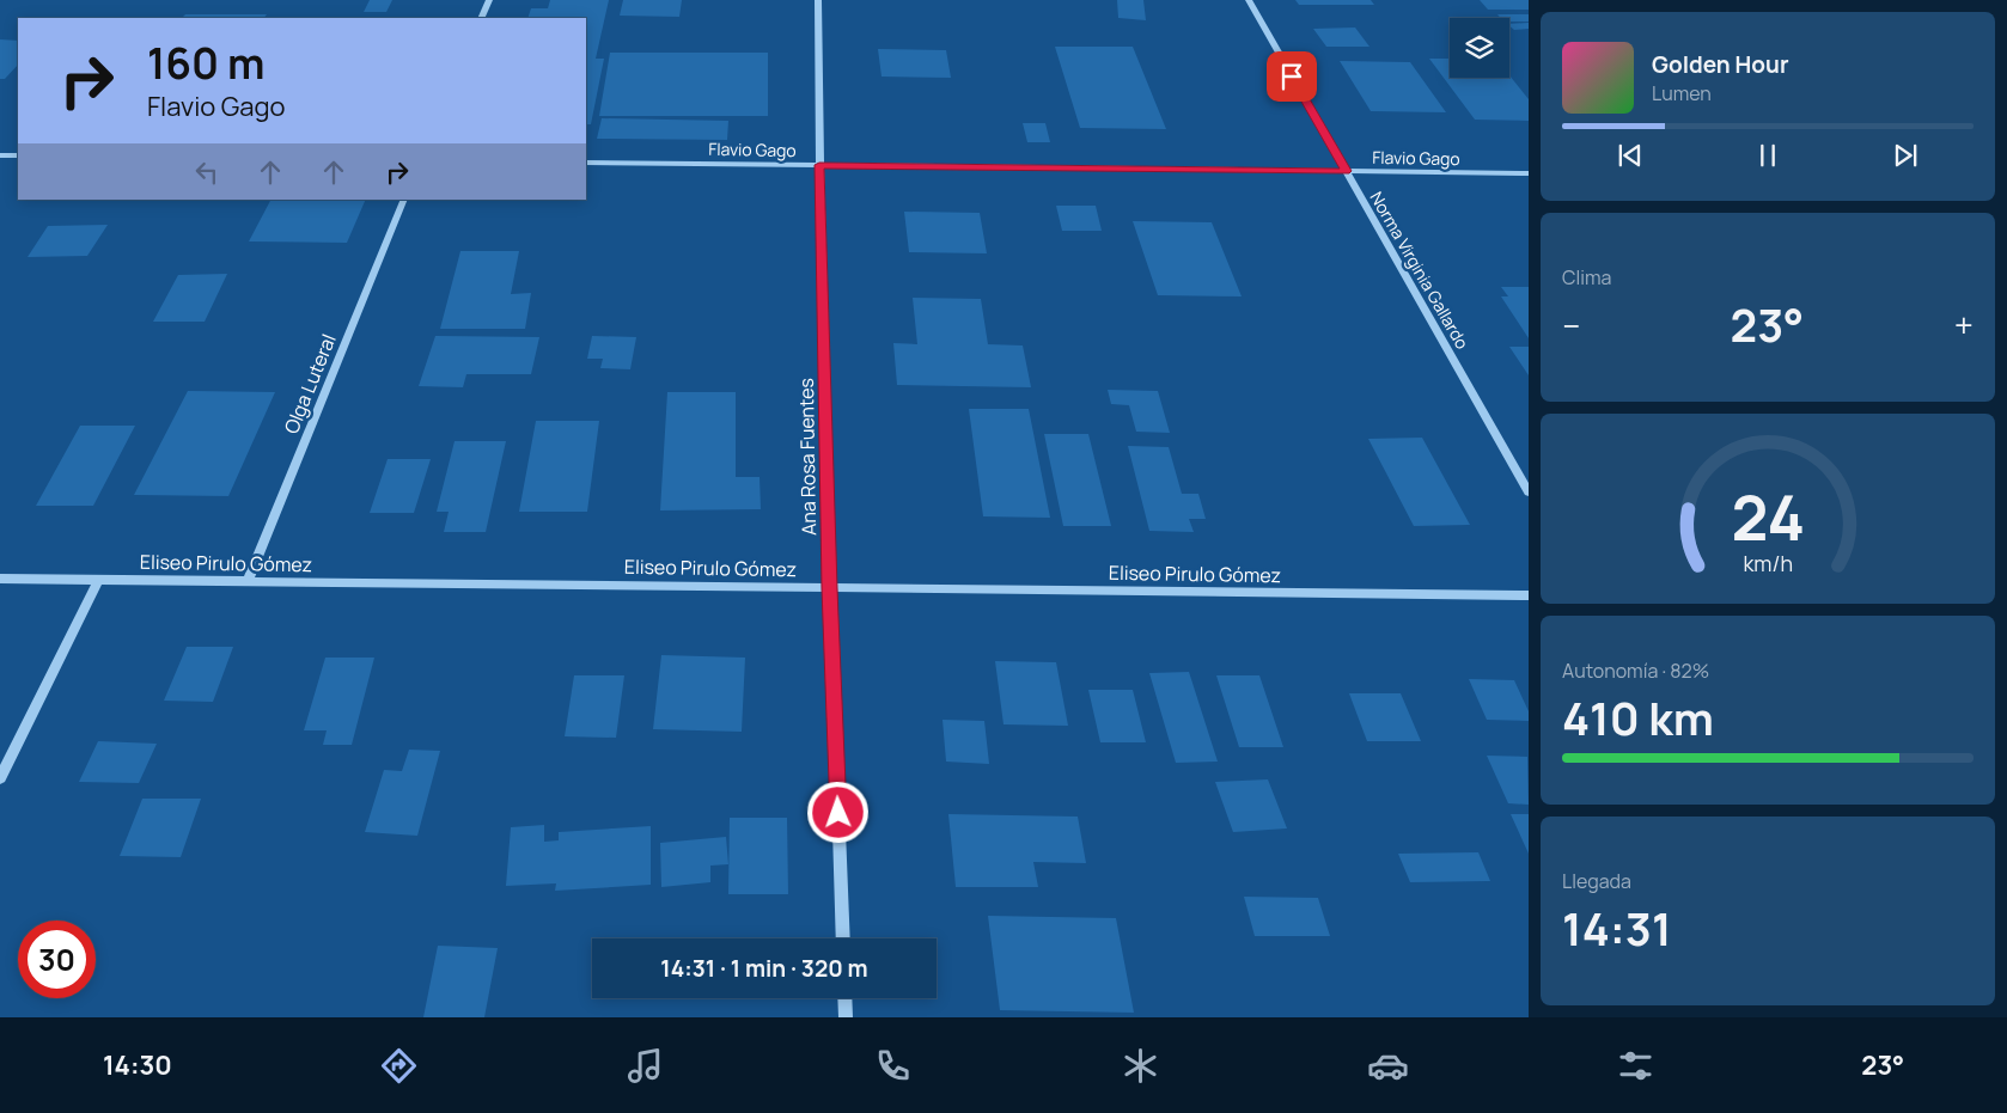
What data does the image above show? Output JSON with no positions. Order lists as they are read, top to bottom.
{
  "streets": {
    "street": [
      "Flavio Gago",
      "Norma Virginia Gallardo",
      "Olga Luteral",
      "Ana Rosa Fuentes",
      "Eliseo Pirulo Gómez"
    ]
  },
  "crossings": [
    ["Flavio Gago", "Norma Virginia Gallardo"],
    ["Flavio Gago", "Ana Rosa Fuentes"],
    ["Olga Luteral", "Eliseo Pirulo Gómez"],
    ["Ana Rosa Fuentes", "Eliseo Pirulo Gómez"]
  ],
  "page": {
    "turn": ["160 m", "Flavio Gago"],
    "song": ["Golden Hour", "Lumen"],
    "tile": [
      "Clima",
      ["Autonomía · 82%", "410 km"],
      ["Llegada", "14:31"]
    ],
    "heat": ["−", "23°", "+"],
    "limit": "30",
    "trip": "14:31 · 1 min · 320 m",
    "tabs": ["14:30", "23°"],
    "gauge": ["24", "km/h"]
  }
}
